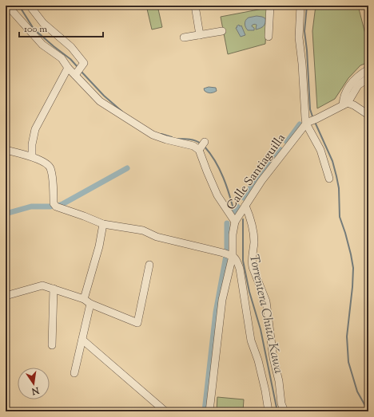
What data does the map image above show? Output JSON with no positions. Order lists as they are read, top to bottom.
{
  "streets": {
    "street": ["Calle Santiaguilla"]
  },
  "water": ["Torrentera Chuta Kawa"],
  "scale_bar": "100 m",
  "north": "bottom"
}
